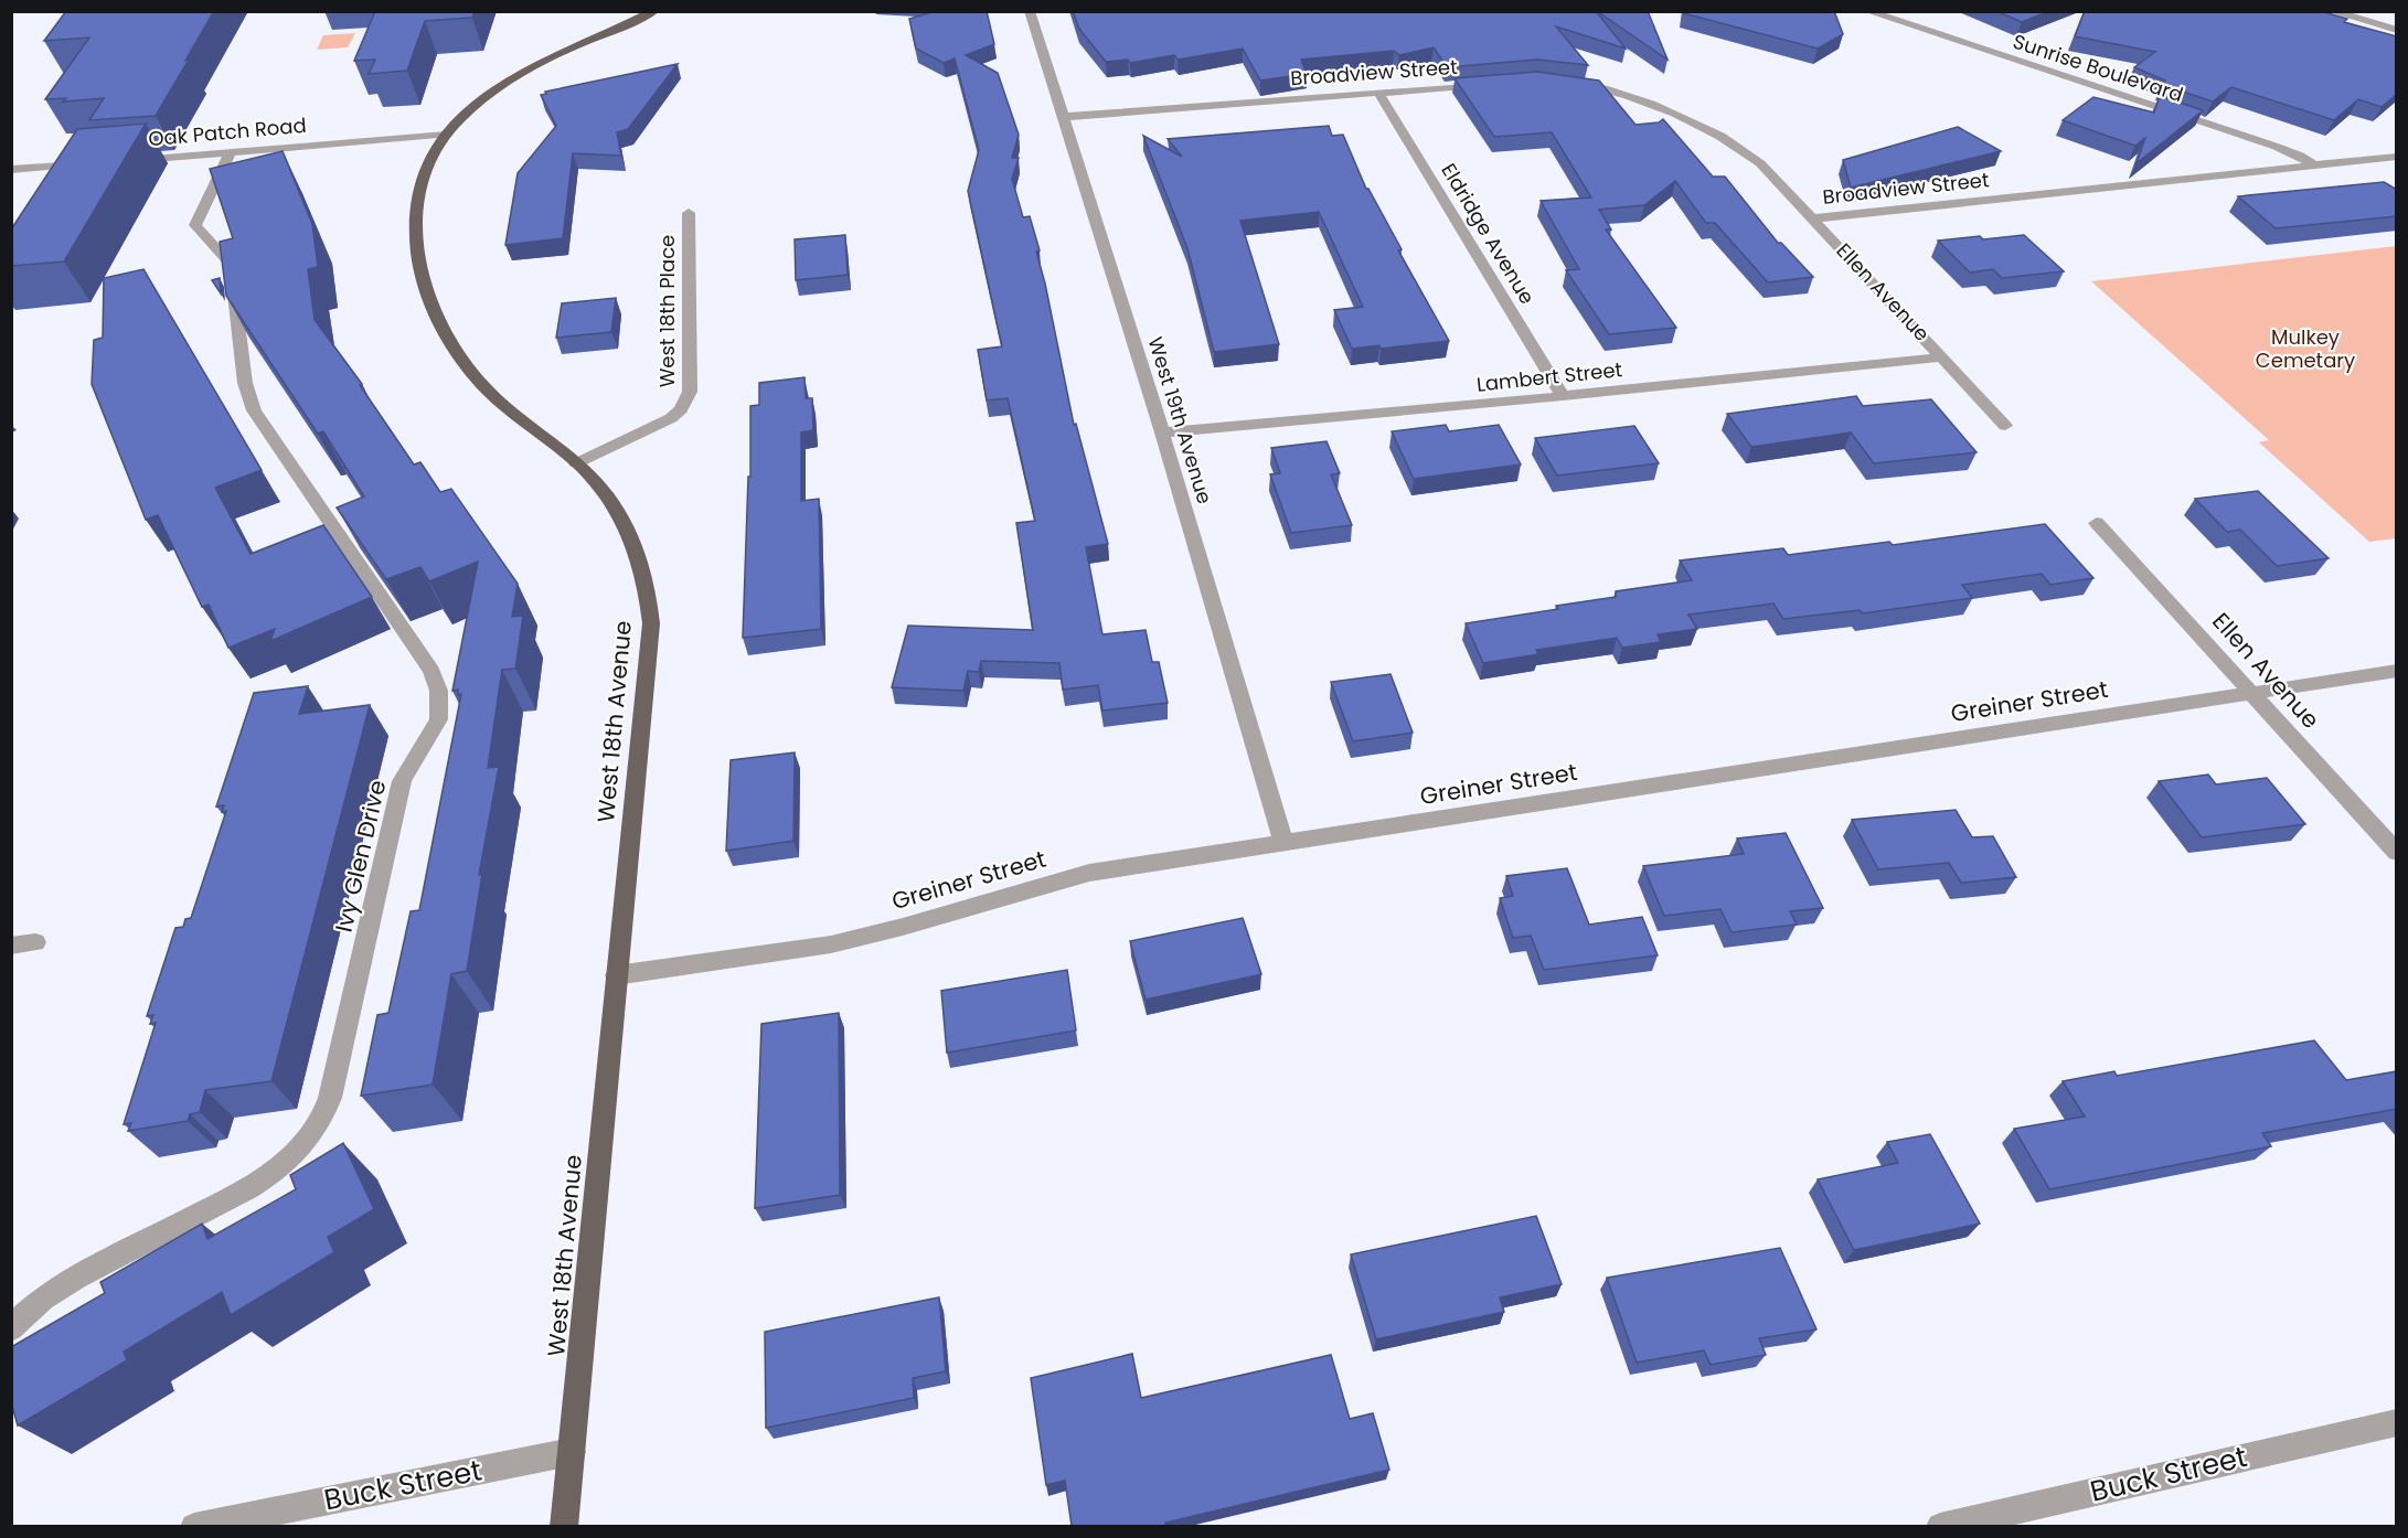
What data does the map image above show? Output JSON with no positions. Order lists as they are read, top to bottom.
{
  "streets": {
    "main road": ["West 18th Avenue"],
    "street": [
      "Sunrise Boulevard",
      "Broadview Street",
      "Oak Patch Road",
      "Eldridge Avenue",
      "Ellen Avenue",
      "West 18th Place",
      "Lambert Street",
      "West 19th Avenue",
      "Greiner Street",
      "Ivy Glen Drive",
      "Buck Street"
    ]
  },
  "crossings": [
    ["Sunrise Boulevard", "Broadview Street"],
    ["Broadview Street", "Eldridge Avenue"],
    ["Broadview Street", "Ellen Avenue"],
    ["Broadview Street", "West 19th Avenue"],
    ["Oak Patch Road", "West 18th Avenue"],
    ["Oak Patch Road", "Ivy Glen Drive"],
    ["Eldridge Avenue", "Lambert Street"],
    ["Ellen Avenue", "Lambert Street"],
    ["Ellen Avenue", "Greiner Street"],
    ["West 18th Place", "West 18th Avenue"],
    ["Lambert Street", "West 19th Avenue"],
    ["West 19th Avenue", "Greiner Street"],
    ["Greiner Street", "West 18th Avenue"],
    ["West 18th Avenue", "Buck Street"]
  ],
  "parks": ["Mulkey Cemetary"]
}
